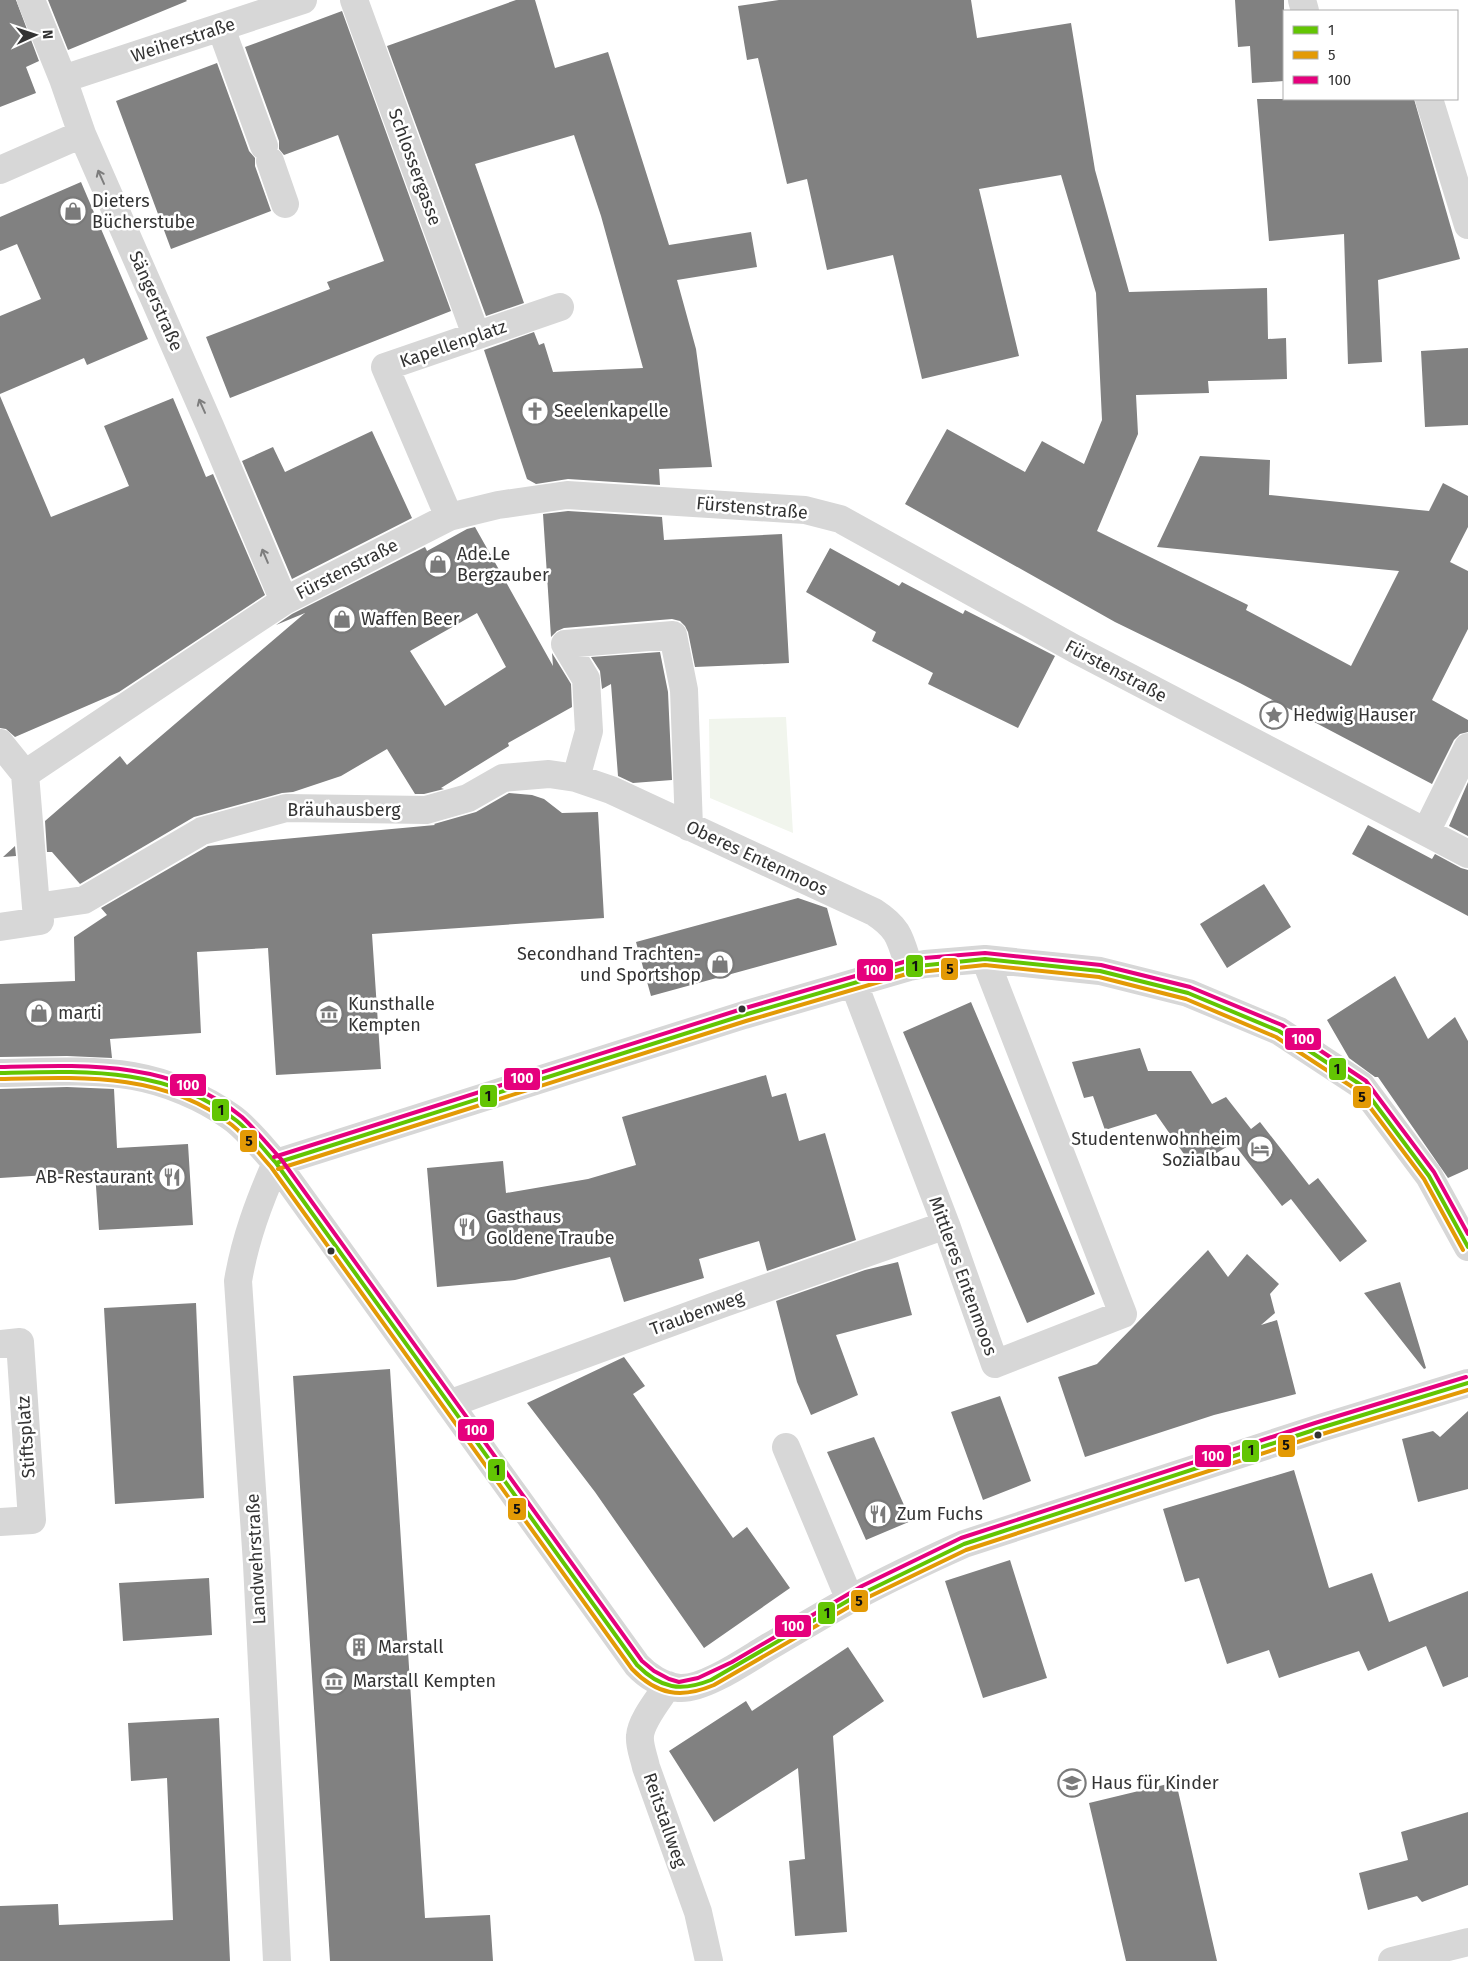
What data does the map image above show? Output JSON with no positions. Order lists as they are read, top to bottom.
{
  "streets": {
    "street": [
      "Weiherstraße",
      "Schlossergasse",
      "Sängerstraße",
      "Kapellenplatz",
      "Fürstenstraße",
      "Bräuhausberg",
      "Oberes Entenmoos",
      "Mittleres Entenmoos",
      "Traubenweg",
      "Stiftsplatz",
      "Landwehrstraße",
      "Reitstallweg"
    ]
  },
  "crossings": [
    ["Weiherstraße", "Sängerstraße"],
    ["Schlossergasse", "Kapellenplatz"],
    ["Sängerstraße", "Fürstenstraße"],
    ["Kapellenplatz", "Fürstenstraße"],
    ["Bräuhausberg", "Oberes Entenmoos"],
    ["Mittleres Entenmoos", "Traubenweg"]
  ],
  "one_way": ["Sängerstraße"],
  "places": {
    "shop": [
      "Dieters Bücherstube",
      "Ade.Le Bergzauber",
      "Waffen Beer",
      "Secondhand Trachten- und Sportshop",
      "marti"
    ],
    "church": ["Seelenkapelle"],
    "place": ["Hedwig Hauser"],
    "museum": ["Kunsthalle Kempten", "Marstall Kempten"],
    "hotel": ["Studentenwohnheim Sozialbau"],
    "restaurant": ["AB-Restaurant", "Gasthaus Goldene Traube", "Zum Fuchs"],
    "building": ["Marstall"],
    "school or university": ["Haus für Kinder"]
  },
  "lines": ["transit line 100", "transit line 1", "transit line 5"],
  "legend": ["1", "5", "100"],
  "north": "right"
}
